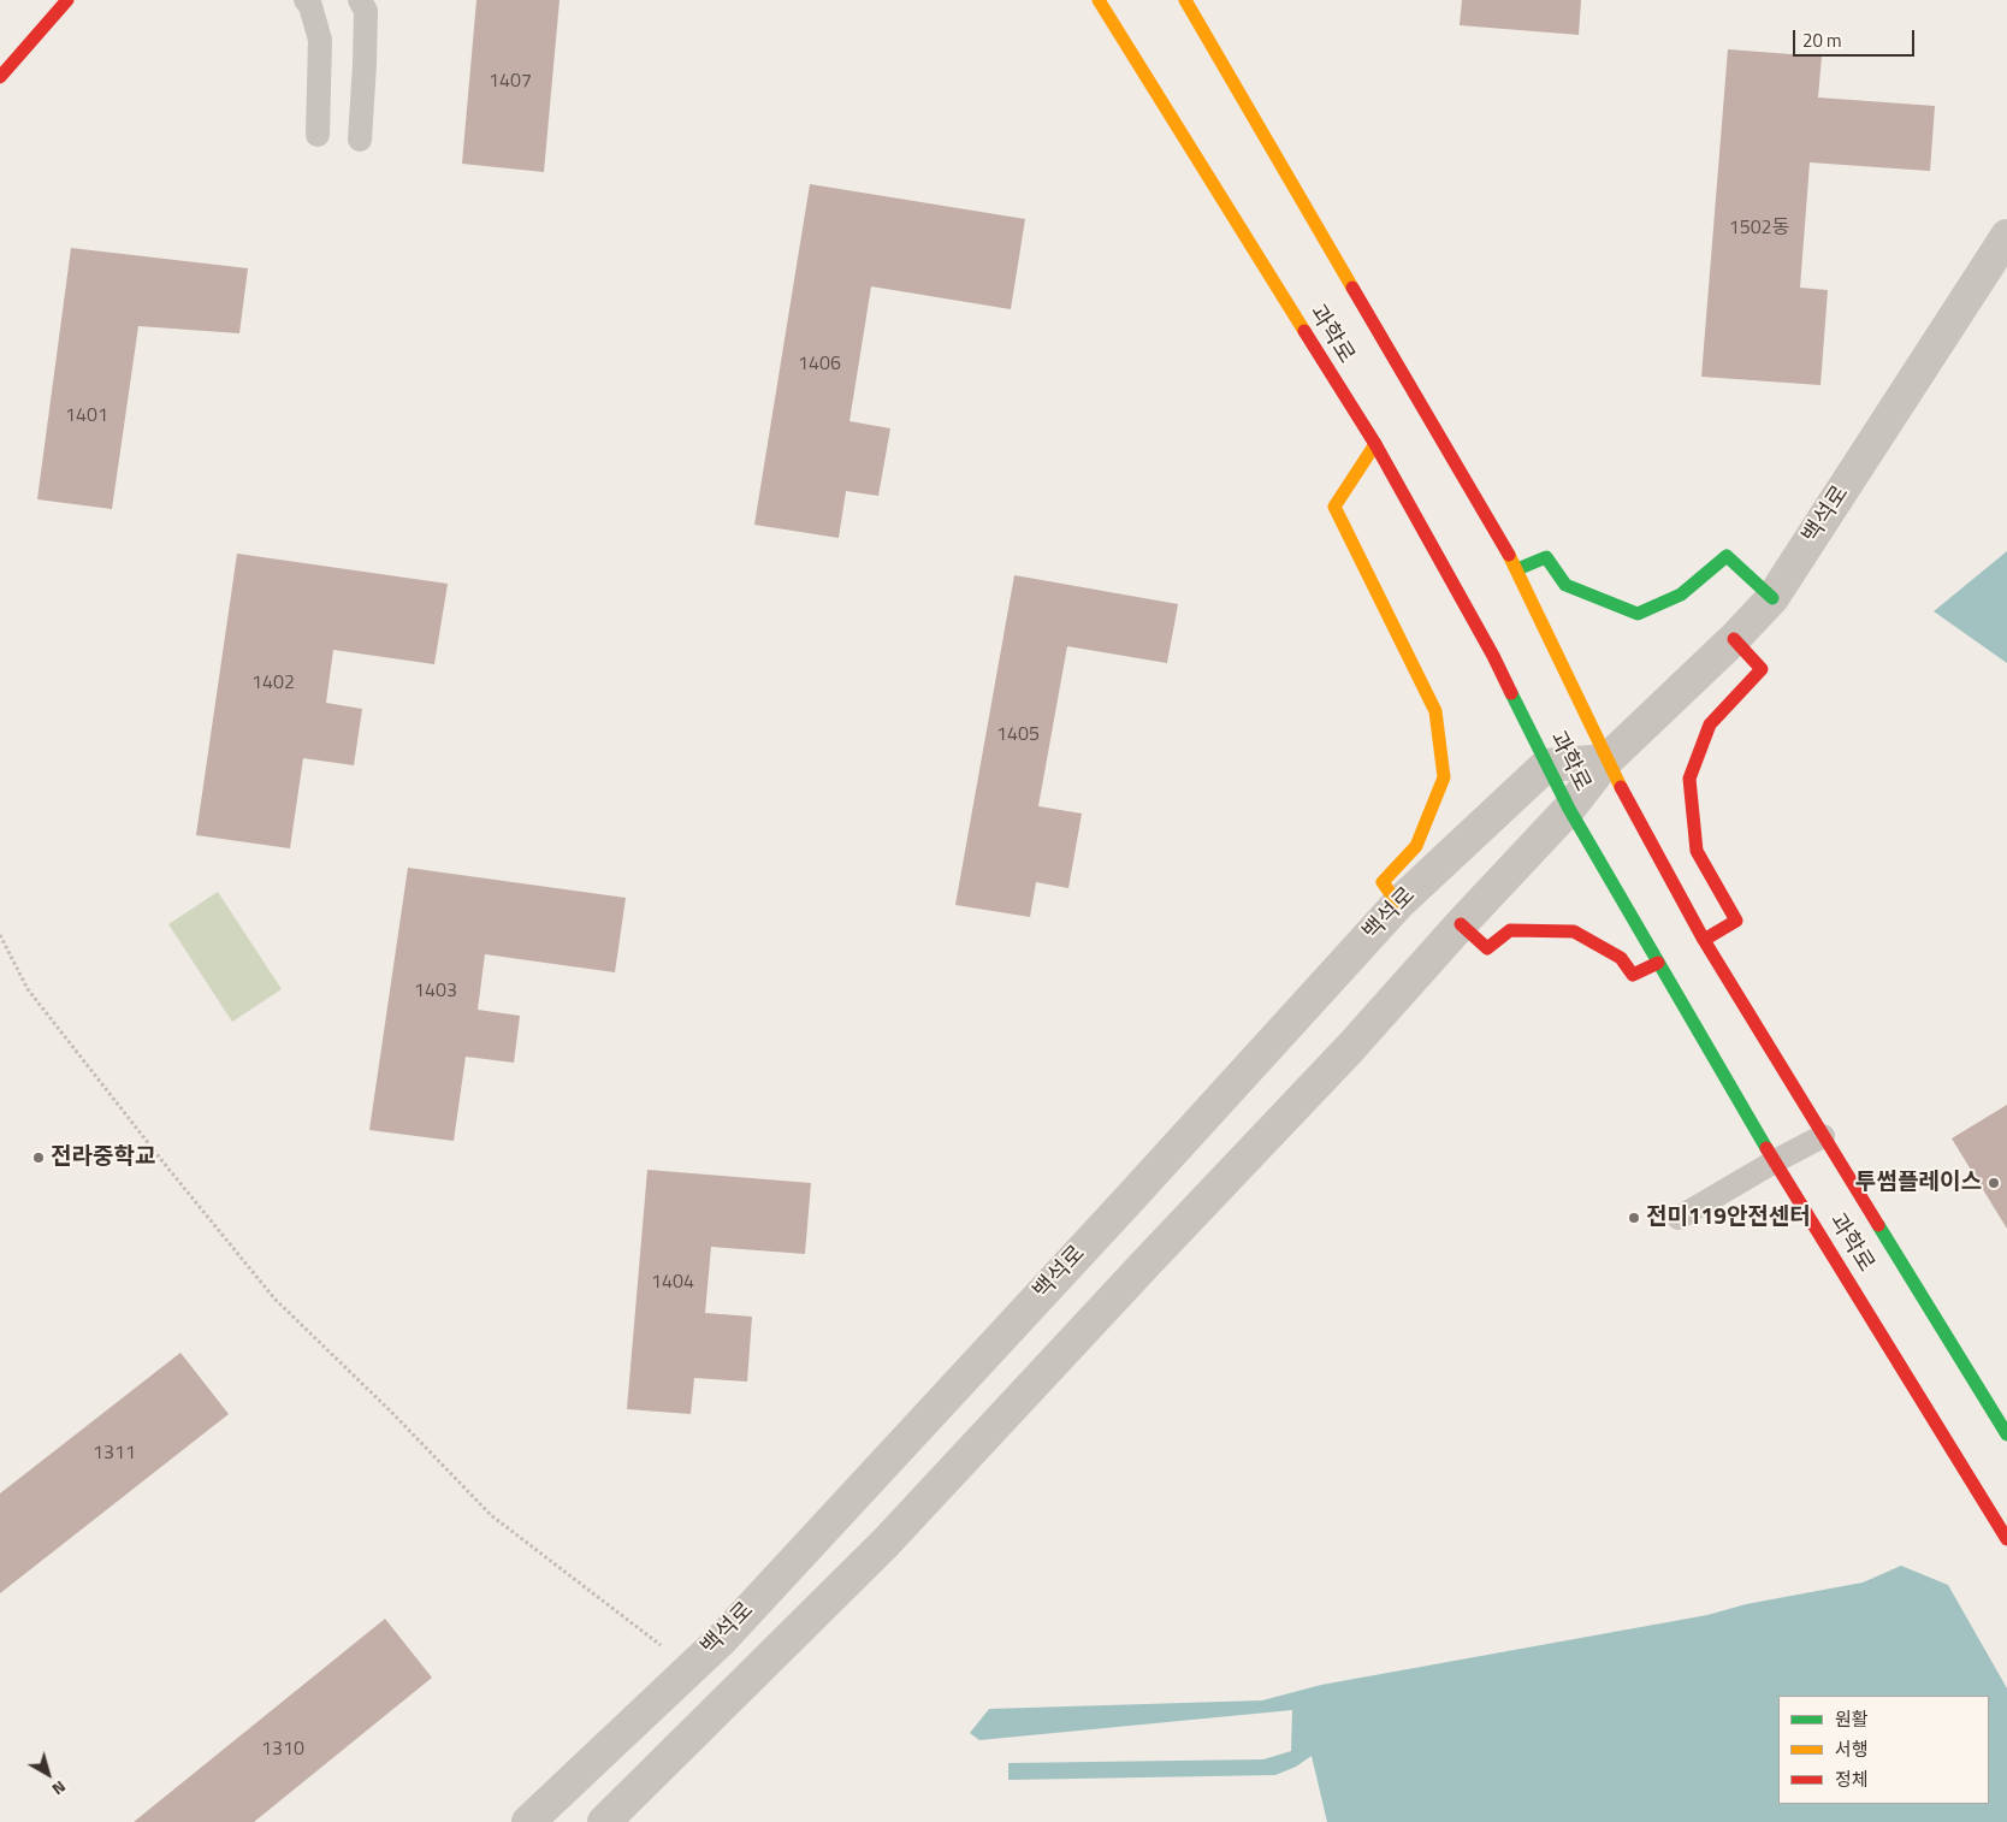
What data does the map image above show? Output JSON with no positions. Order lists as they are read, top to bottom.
{
  "streets": {
    "street": ["과학로", "백석로"]
  },
  "crossings": [
    ["과학로", "백석로"]
  ],
  "places": ["전라중학교", "투썸플레이스", "전미119안전센터"],
  "house_numbers": [
    "1407",
    "1502동",
    "1406",
    "1401",
    "1402",
    "1405",
    "1403",
    "1404",
    "1311",
    "1310"
  ],
  "legend": ["원활", "서행", "정체"],
  "scale_bar": "20 m",
  "north": "bottom right"
}
